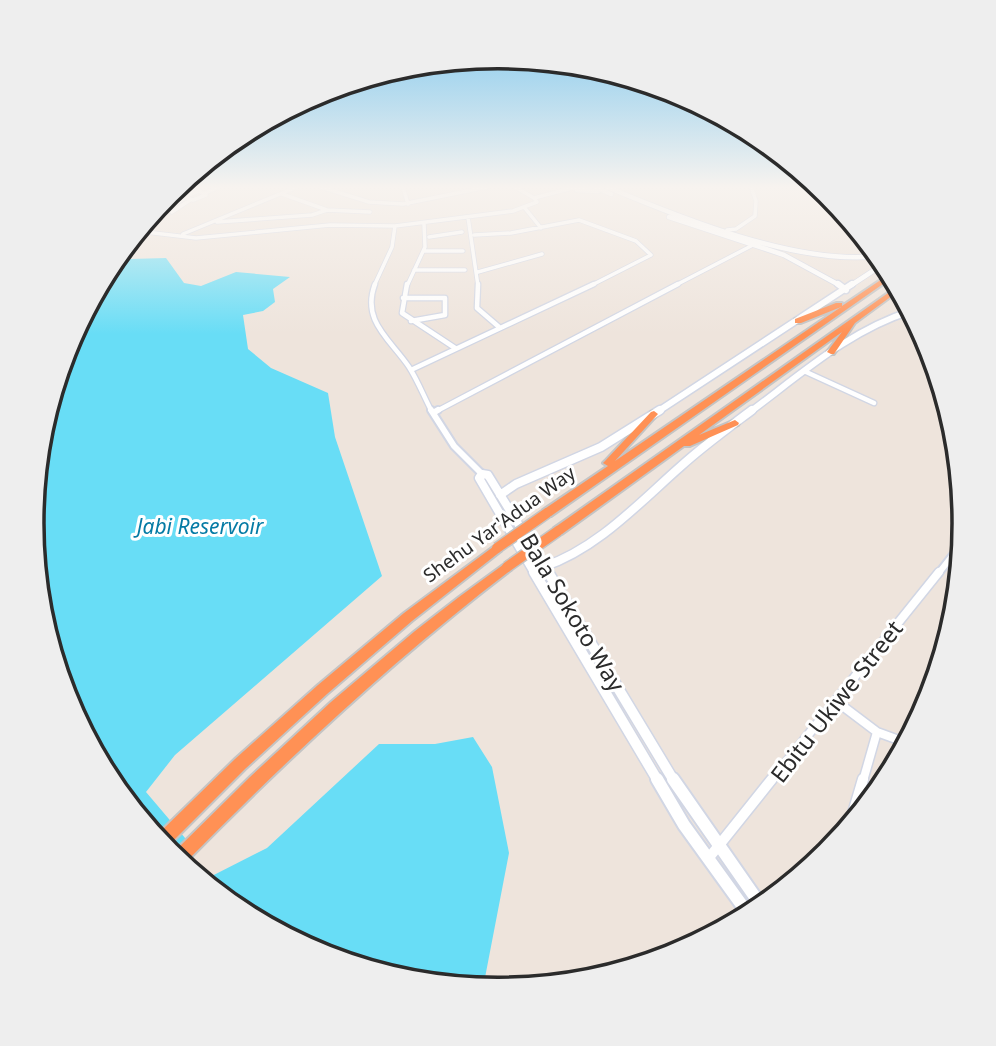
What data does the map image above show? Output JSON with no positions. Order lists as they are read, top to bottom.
{
  "streets": {
    "highway": ["Shehu Yar'Adua Way"],
    "street": ["Bala Sokoto Way", "Ebitu Ukiwe Street"]
  },
  "crossings": [
    ["Bala Sokoto Way", "Ebitu Ukiwe Street"]
  ],
  "water": ["Jabi Reservoir"]
}
